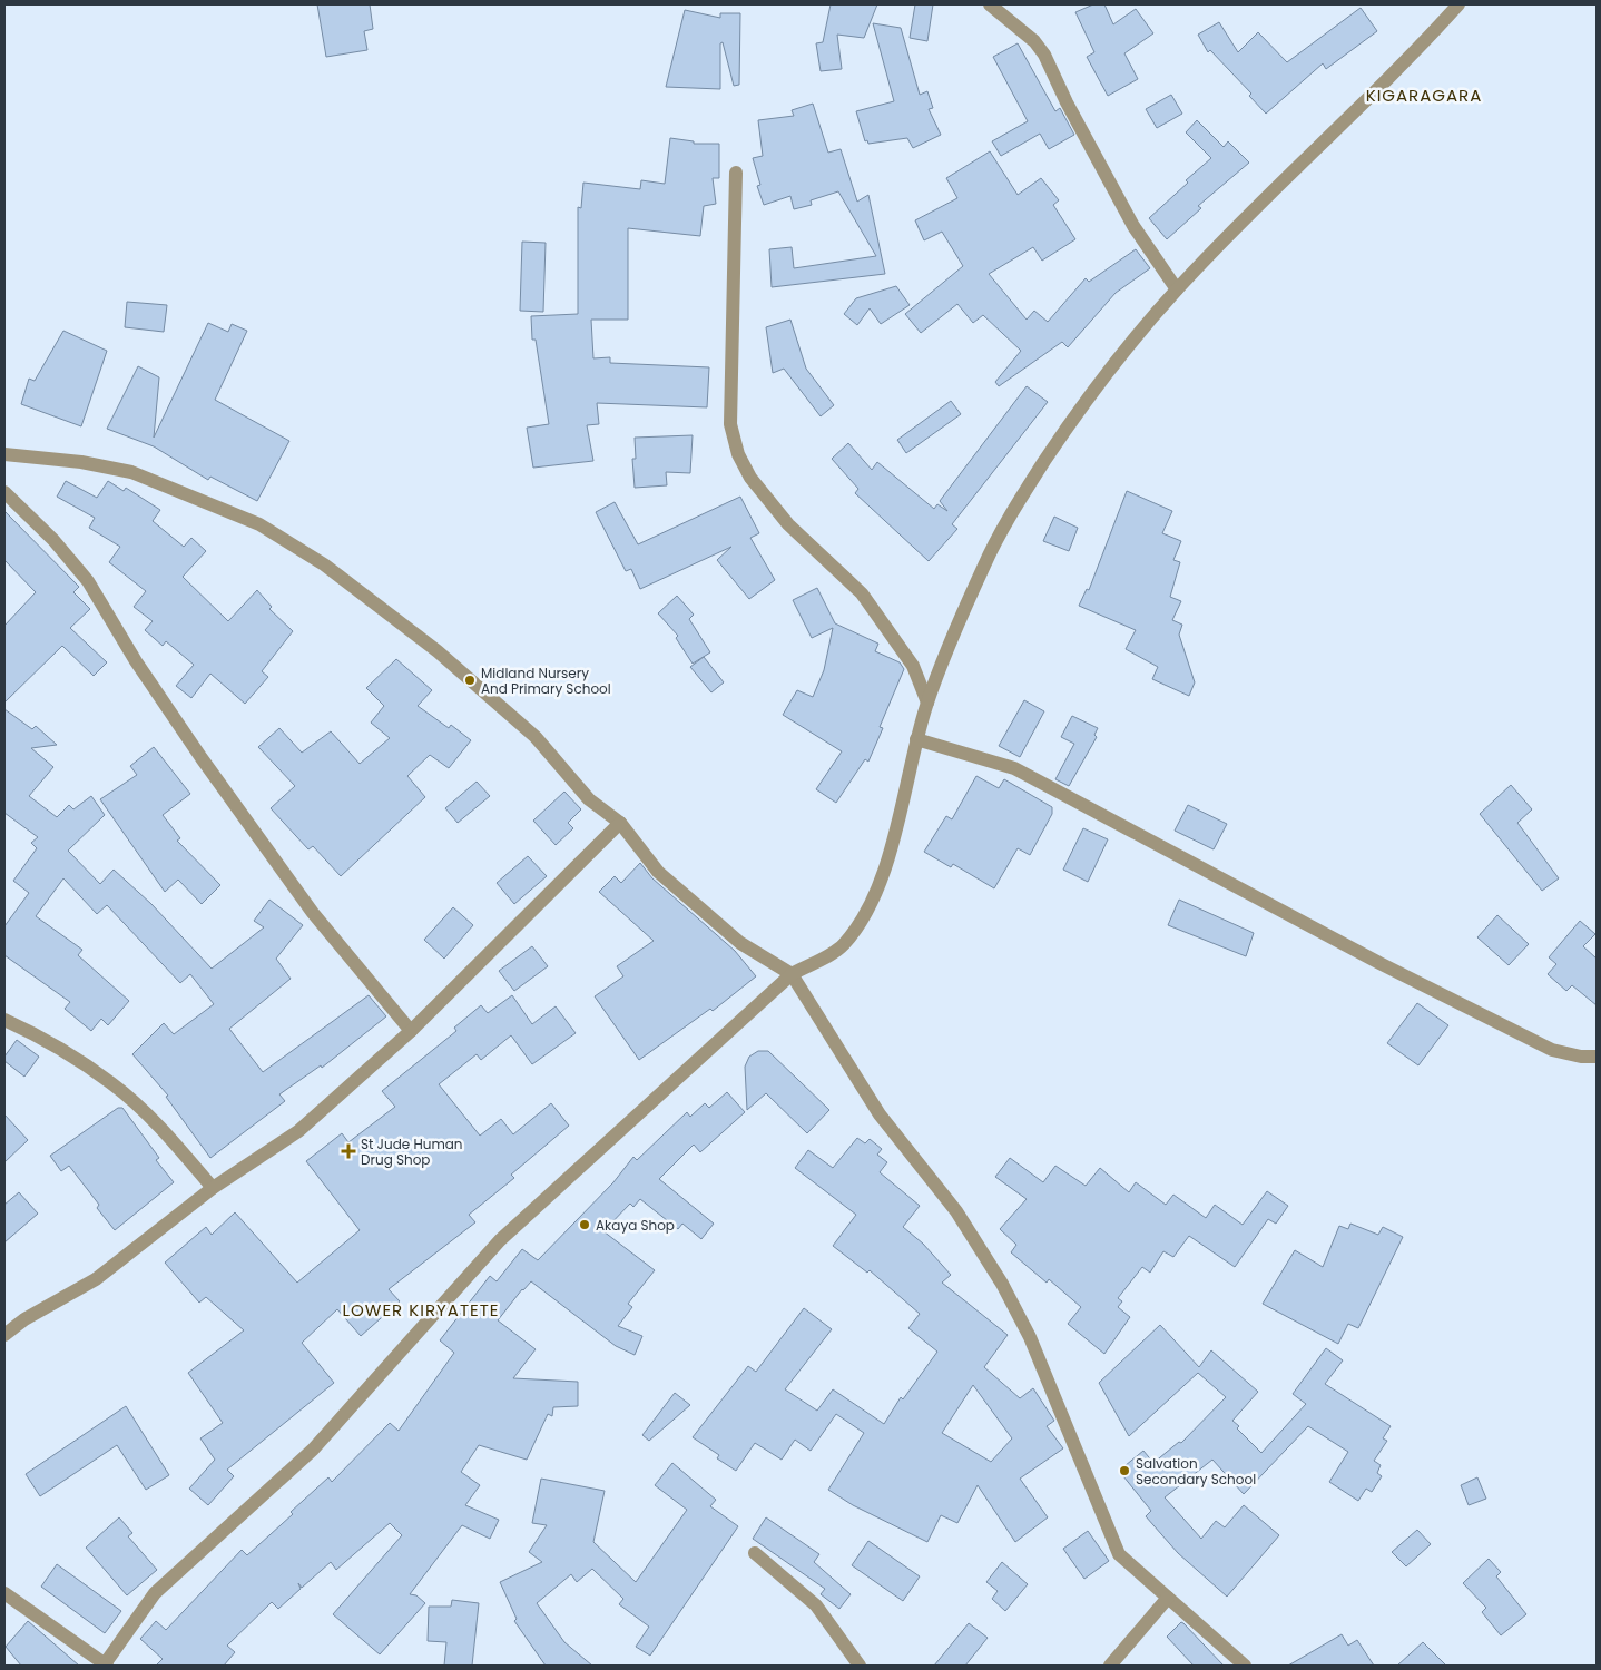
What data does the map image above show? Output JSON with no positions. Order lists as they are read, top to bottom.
{
  "districts": ["KIGARAGARA", "LOWER KIRYATETE"],
  "places": {
    "other": ["Midland Nursery And Primary School", "Akaya Shop", "Salvation Secondary School"],
    "health": ["St Jude Human Drug Shop"]
  }
}
